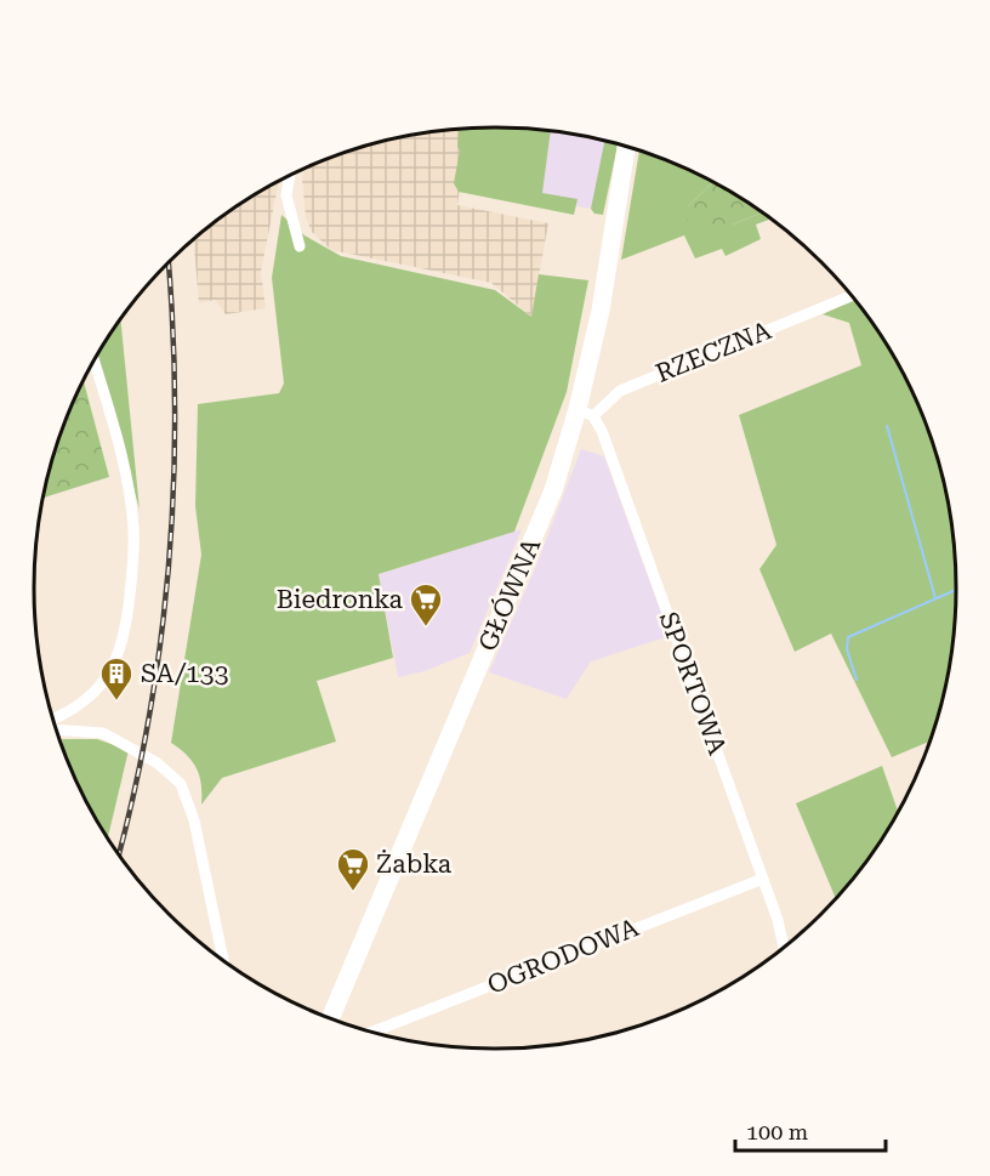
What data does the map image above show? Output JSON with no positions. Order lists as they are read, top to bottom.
{
  "streets": {
    "main road": ["GŁÓWNA"],
    "street": ["RZECZNA", "SPORTOWA", "OGRODOWA"]
  },
  "crossings": [
    ["RZECZNA", "GŁÓWNA"],
    ["RZECZNA", "SPORTOWA"],
    ["GŁÓWNA", "SPORTOWA"],
    ["SPORTOWA", "OGRODOWA"]
  ],
  "places": {
    "supermarket": ["Biedronka", "Żabka"],
    "building": ["SA/133"]
  },
  "scale_bar": "100 m"
}
